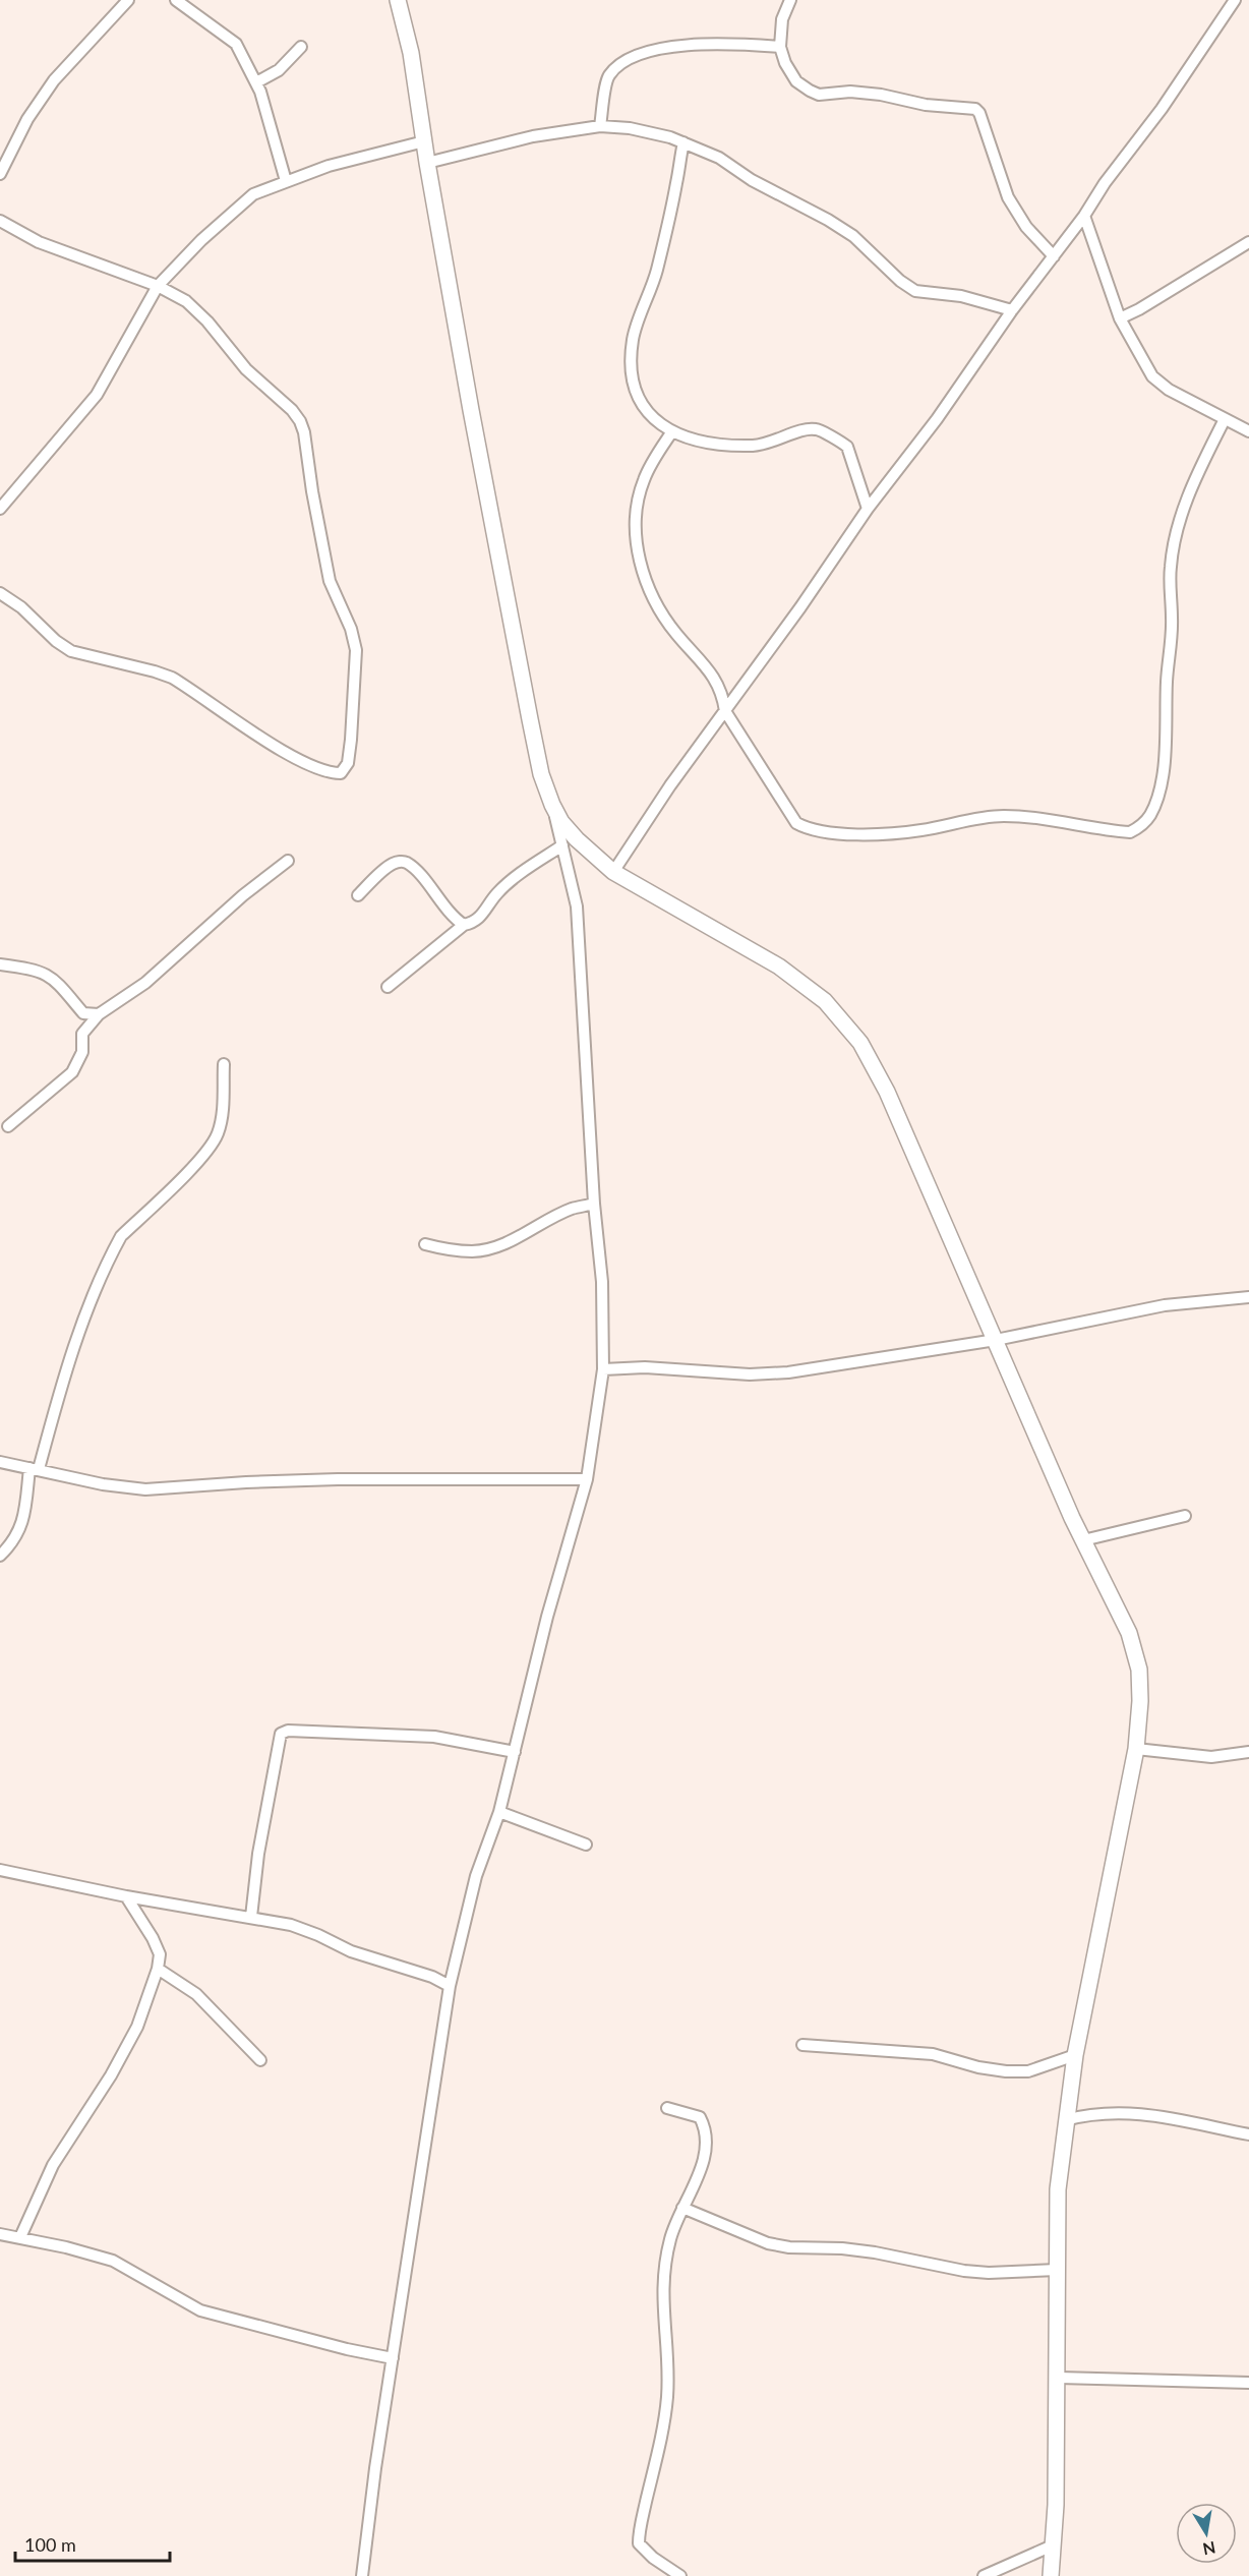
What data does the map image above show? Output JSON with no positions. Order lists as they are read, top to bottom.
{
  "scale_bar": "100 m",
  "north": "bottom"
}
